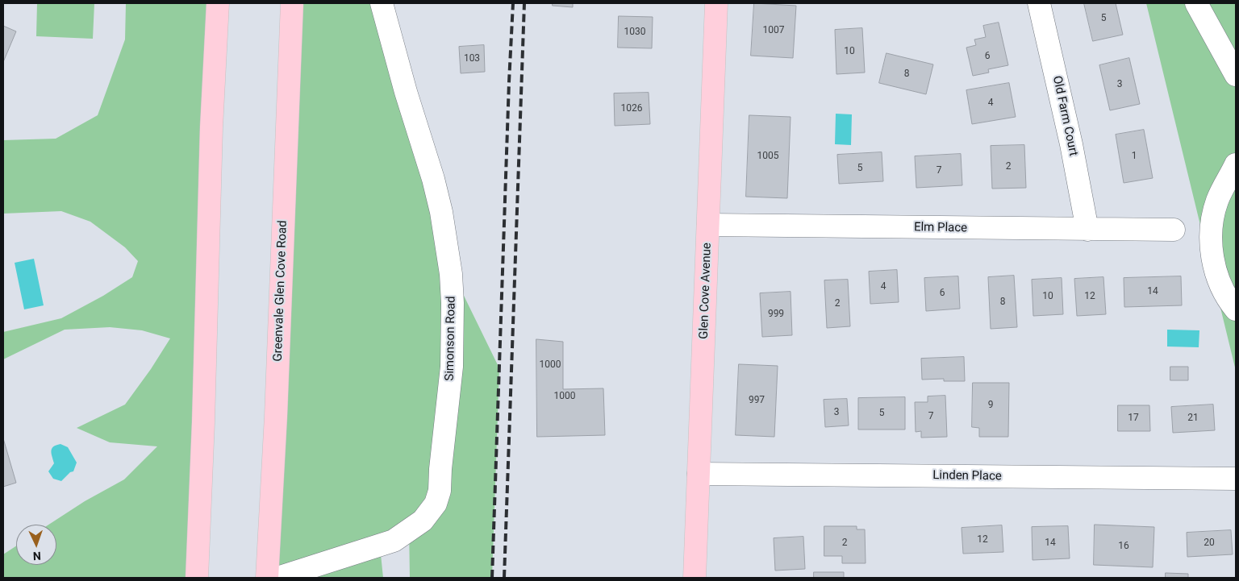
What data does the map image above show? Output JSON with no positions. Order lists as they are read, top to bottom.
{
  "streets": {
    "main road": ["Greenvale Glen Cove Road", "Glen Cove Avenue"],
    "street": [
      "Old Farm Court",
      "Elm Place",
      "Simonson Road",
      "Linden Place"
    ]
  },
  "crossings": [
    ["Old Farm Court", "Elm Place"],
    ["Elm Place", "Glen Cove Avenue"],
    ["Glen Cove Avenue", "Linden Place"]
  ],
  "house_numbers": [
    "5",
    "1007",
    "1030",
    "10",
    "6",
    "103",
    "8",
    "3",
    "4",
    "1026",
    "1005",
    "1",
    "2",
    "5",
    "7",
    "4",
    "14",
    "6",
    "10",
    "12",
    "8",
    "2",
    "999",
    "1000",
    "1000",
    "997",
    "9",
    "3",
    "5",
    "7",
    "17",
    "21",
    "12",
    "2",
    "14",
    "20",
    "16"
  ],
  "north": "bottom"
}
